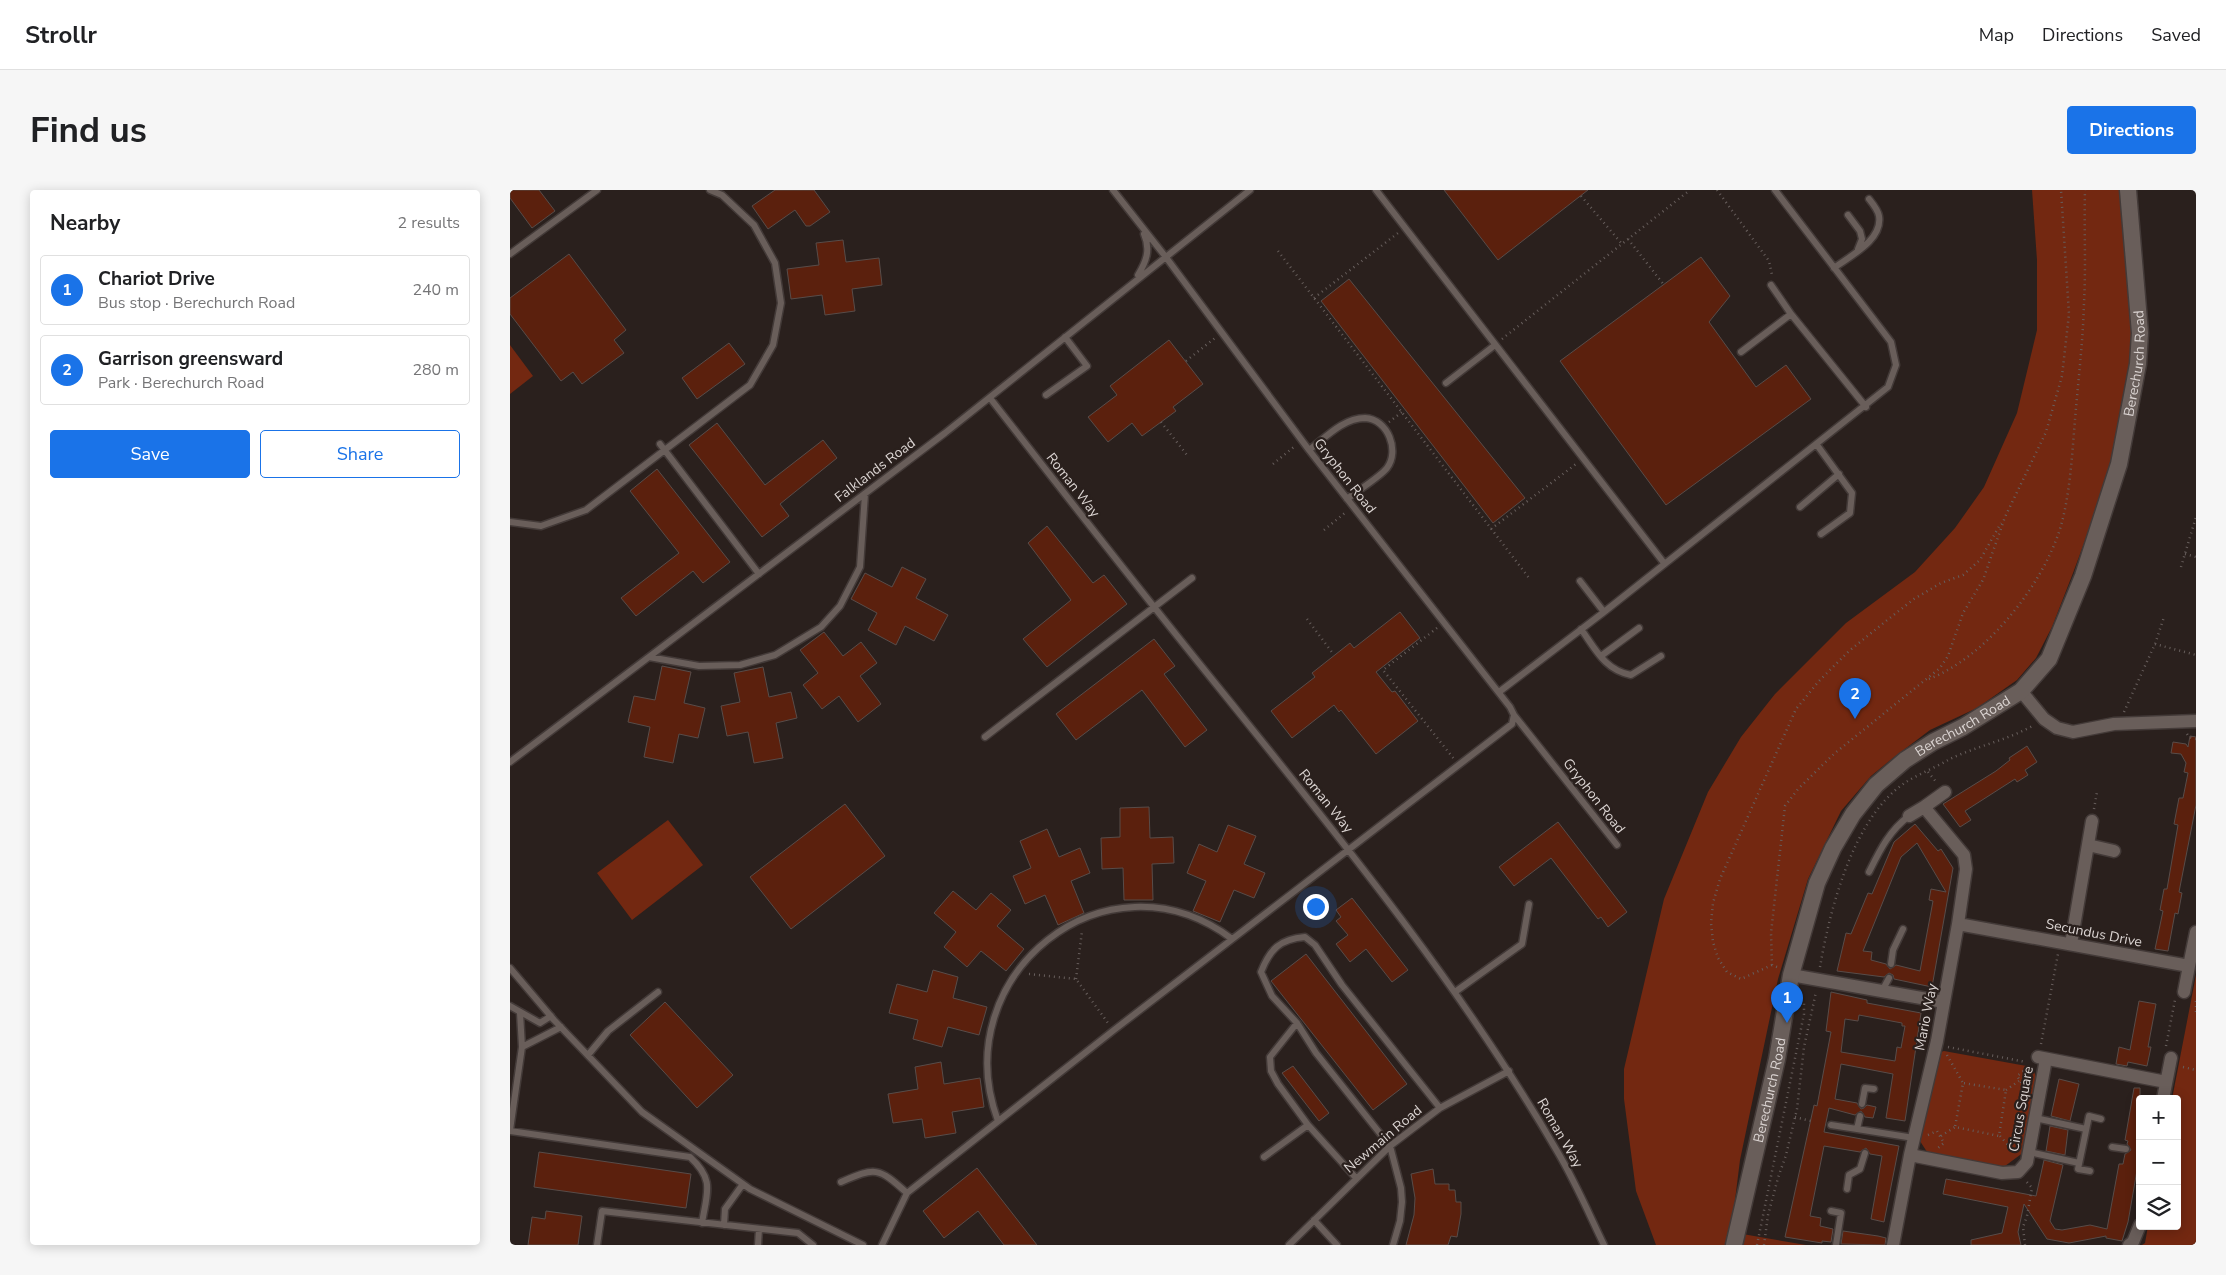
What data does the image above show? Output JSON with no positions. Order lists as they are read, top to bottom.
{
  "streets": {
    "street": [
      "Berechurch Road",
      "Secundus Drive",
      "Mario Way",
      "Circus Square"
    ],
    "lane": [
      "Falklands Road",
      "Gryphon Road",
      "Roman Way",
      "Newmain Road"
    ]
  },
  "crossings": [
    ["Falklands Road", "Gryphon Road"],
    ["Falklands Road", "Roman Way"],
    ["Roman Way", "Newmain Road"],
    ["Secundus Drive", "Mario Way"],
    ["Mario Way", "Circus Square"]
  ],
  "page": {
    "header": "Strollr",
    "nav": ["Map", "Directions", "Saved"],
    "buttons": [
      "Directions",
      ["Save", "Share"]
    ],
    "title": "Find us",
    "heading": ["Nearby", "2 results"],
    "list": [
      {
        "mark": "1",
        "name": "Chariot Drive",
        "note": "Bus stop · Berechurch Road",
        "value": "240 m"
      },
      {
        "mark": "2",
        "name": "Garrison greensward",
        "note": "Park · Berechurch Road",
        "value": "280 m"
      }
    ],
    "pins": ["2", "1"],
    "map_buttons": ["+", "−"]
  }
}
